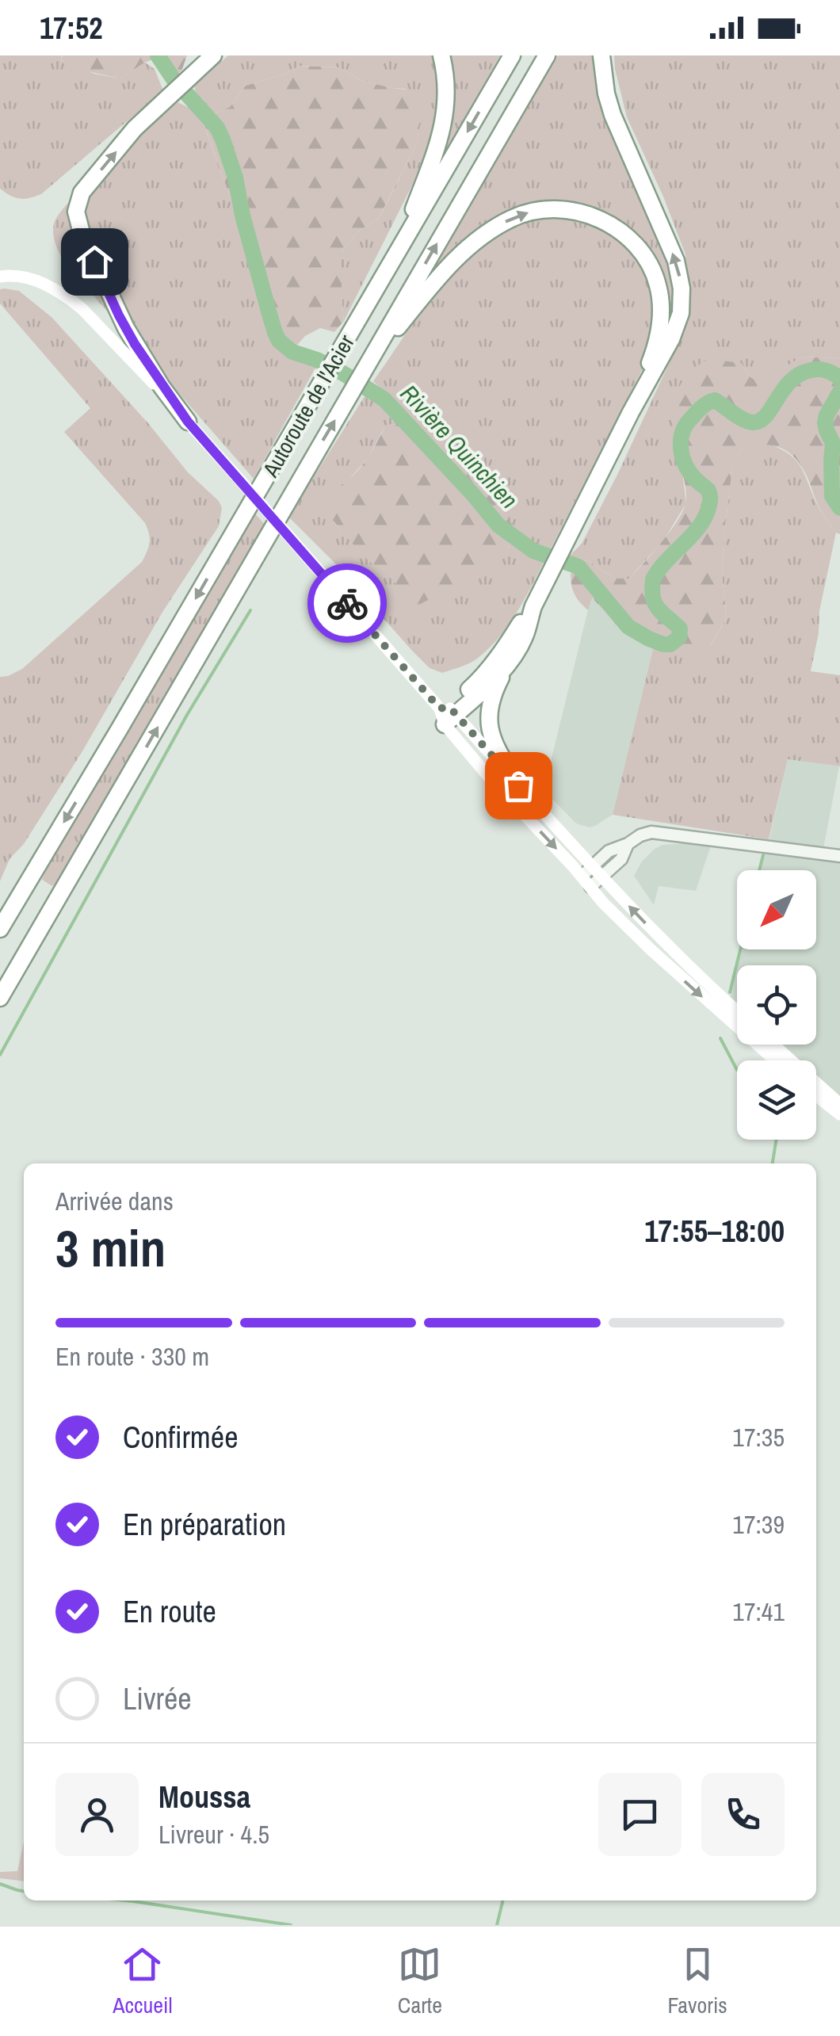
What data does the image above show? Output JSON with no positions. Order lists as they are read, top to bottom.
{
  "streets": {
    "highway": ["Autoroute de l'Acier"]
  },
  "water": ["Rivière Quinchien"],
  "north": "bottom left",
  "page": {
    "status": "17:52",
    "heading": ["3 min", "Arrivée dans", "17:55–18:00"],
    "panel": ["Moussa", "Livreur · 4.5"],
    "bar": "En route · 330 m",
    "list": [
      ["Confirmée", "17:35"],
      ["En préparation", "17:39"],
      ["En route", "17:41"],
      "Livrée"
    ],
    "tabs": ["Accueil", "Carte", "Favoris"]
  }
}
